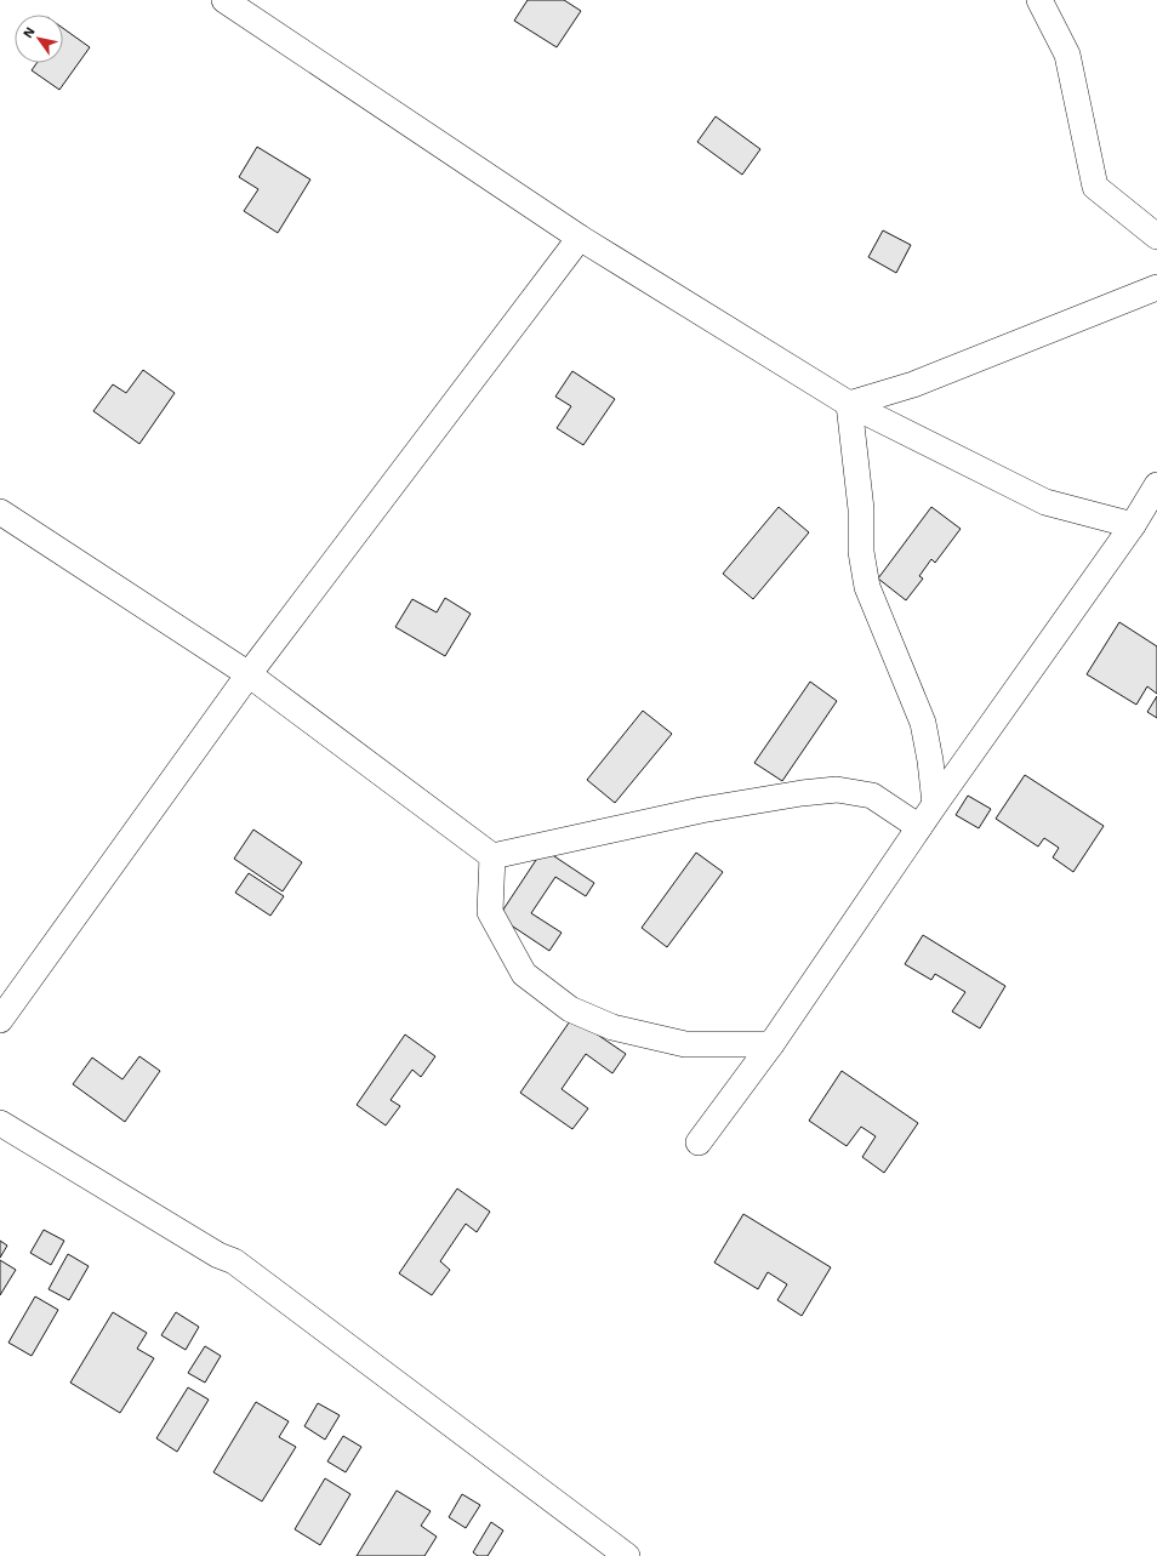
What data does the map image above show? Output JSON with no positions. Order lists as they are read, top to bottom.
{
  "north": "top left"
}
